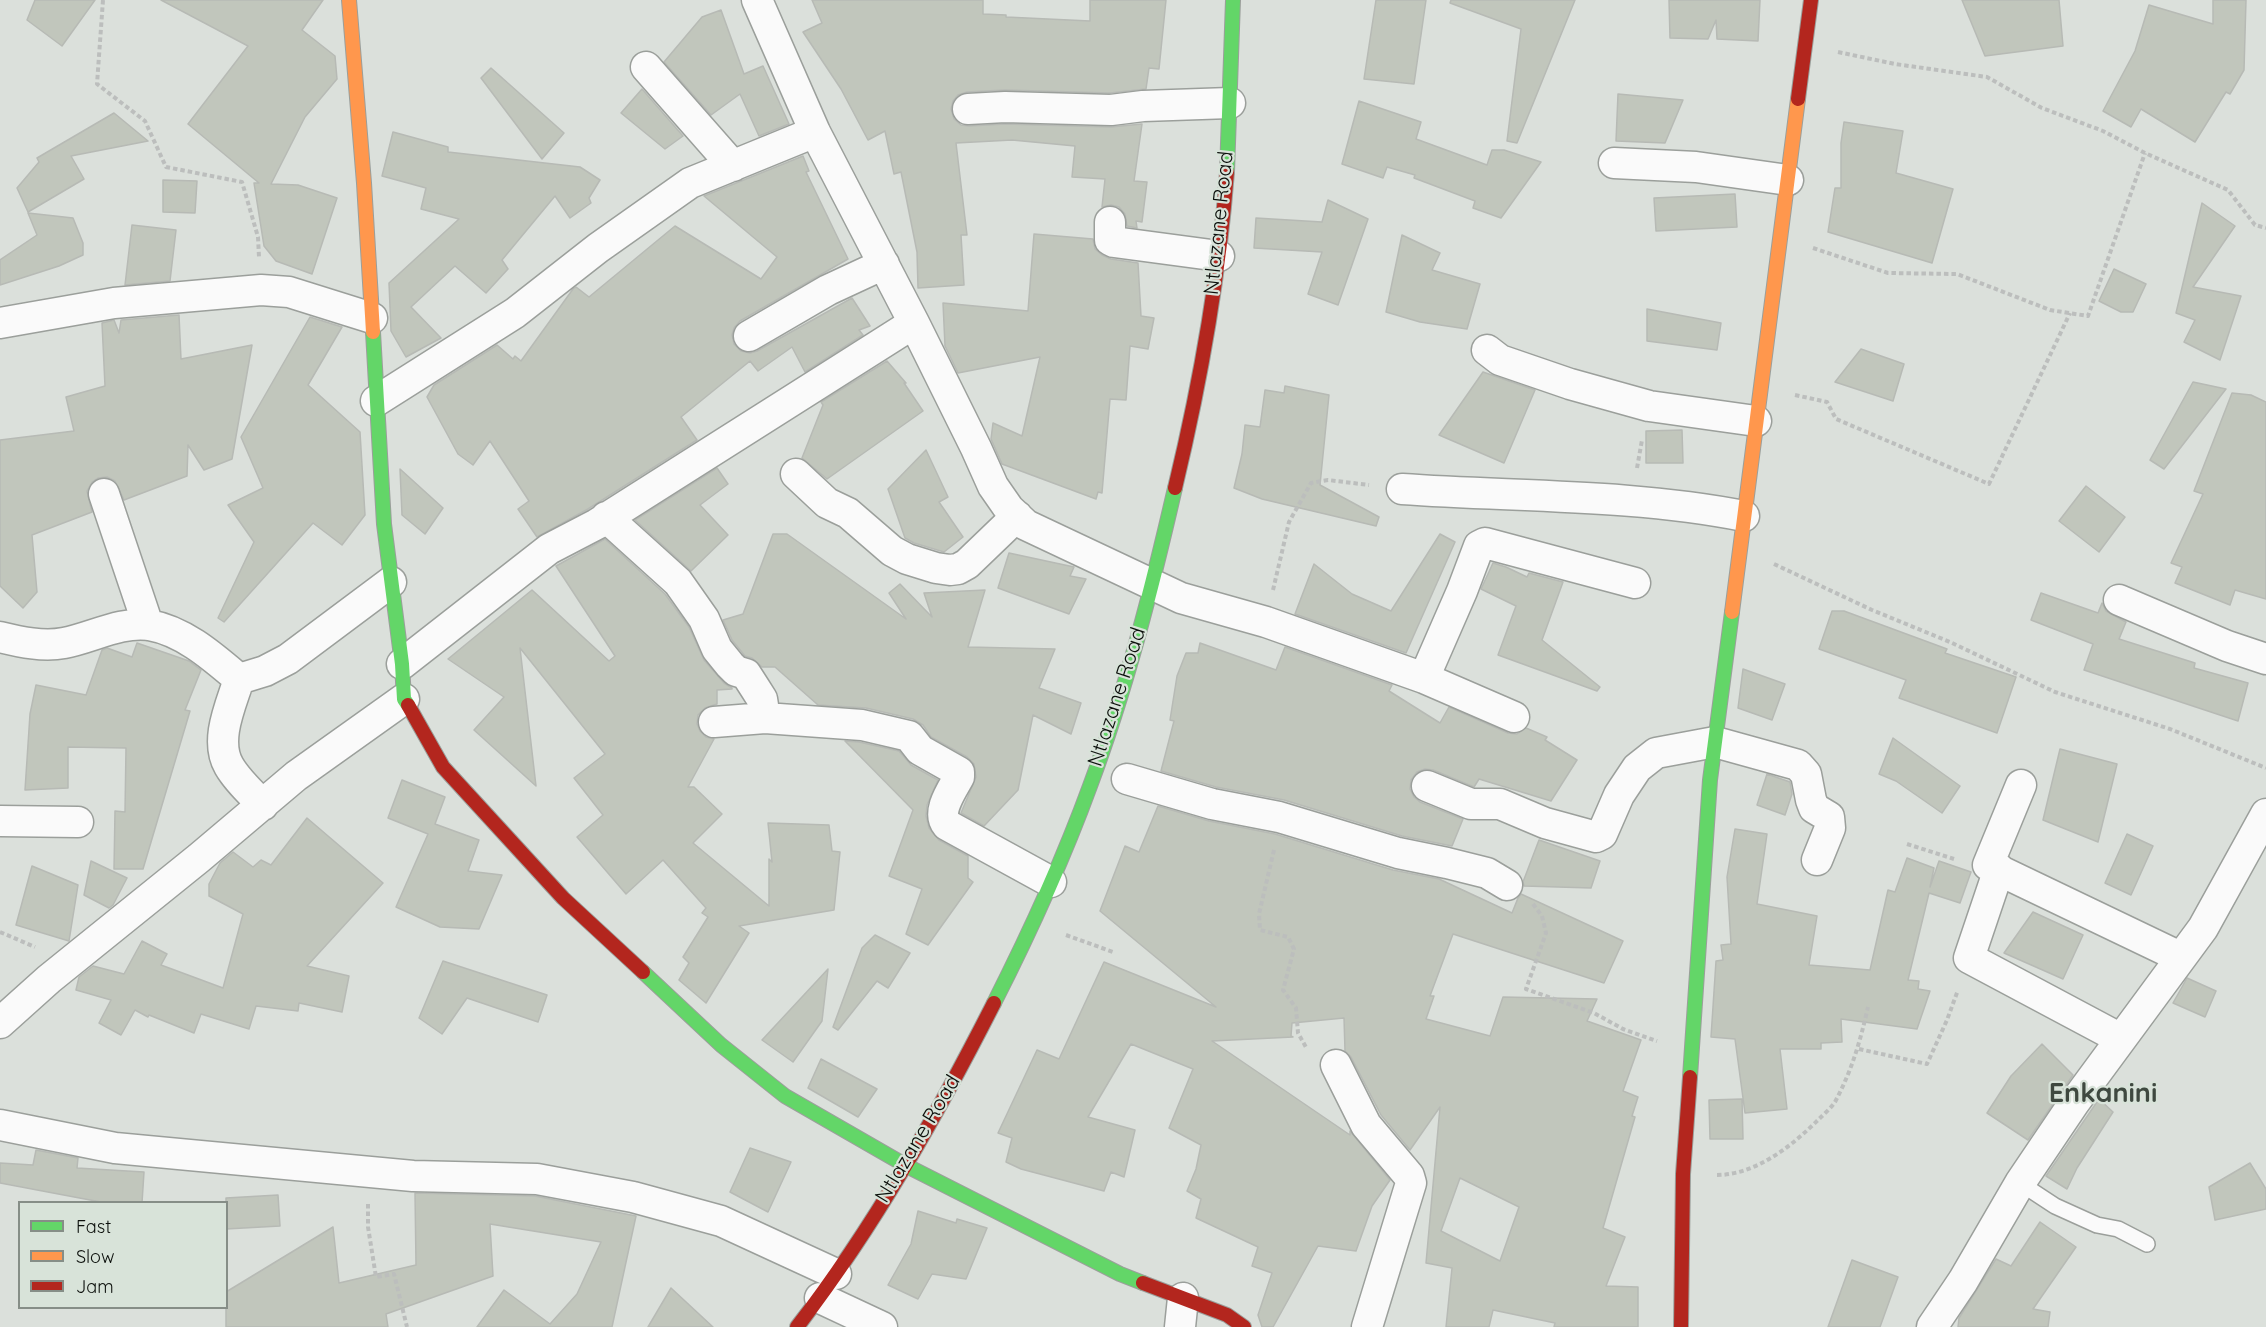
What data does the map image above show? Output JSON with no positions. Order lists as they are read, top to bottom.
{
  "streets": {
    "street": ["Ntlazane Road"]
  },
  "districts": ["Enkanini"],
  "legend": ["Fast", "Slow", "Jam"]
}
